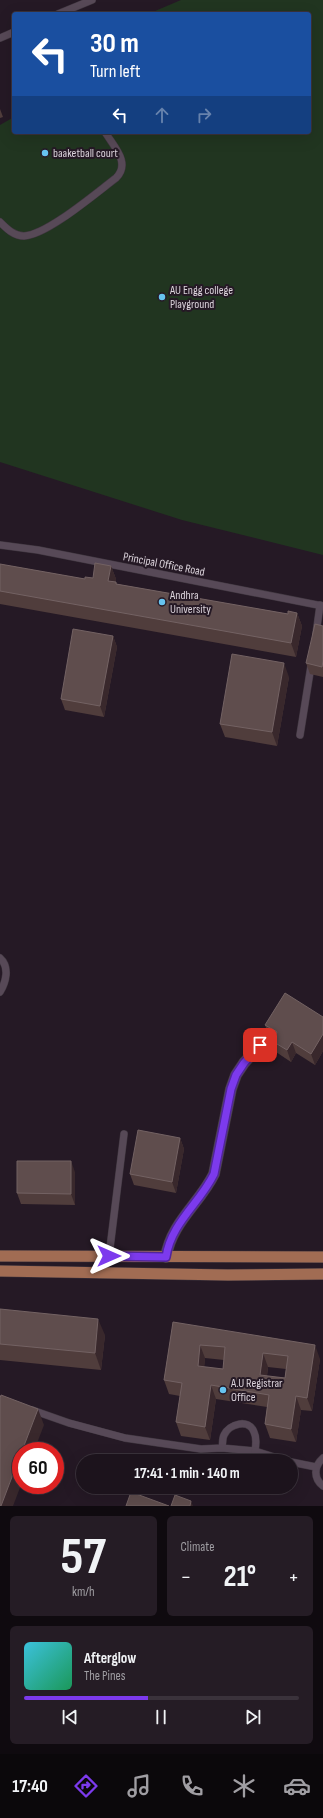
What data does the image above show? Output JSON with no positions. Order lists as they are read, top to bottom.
{
  "streets": {
    "lane": ["Principal Office Road"]
  },
  "places": [
    "baaketball court",
    "AU Engg college Playground",
    "Andhra University",
    "A.U Registrar Office"
  ],
  "page": {
    "turn": ["30 m", "Turn left"],
    "limit": "60",
    "trip": "17:41 · 1 min · 140 m",
    "tile": [
      ["57", "km/h"],
      "Climate"
    ],
    "heat": ["−", "21°", "+"],
    "song": ["Afterglow", "The Pines"],
    "tabs": "17:40"
  }
}
